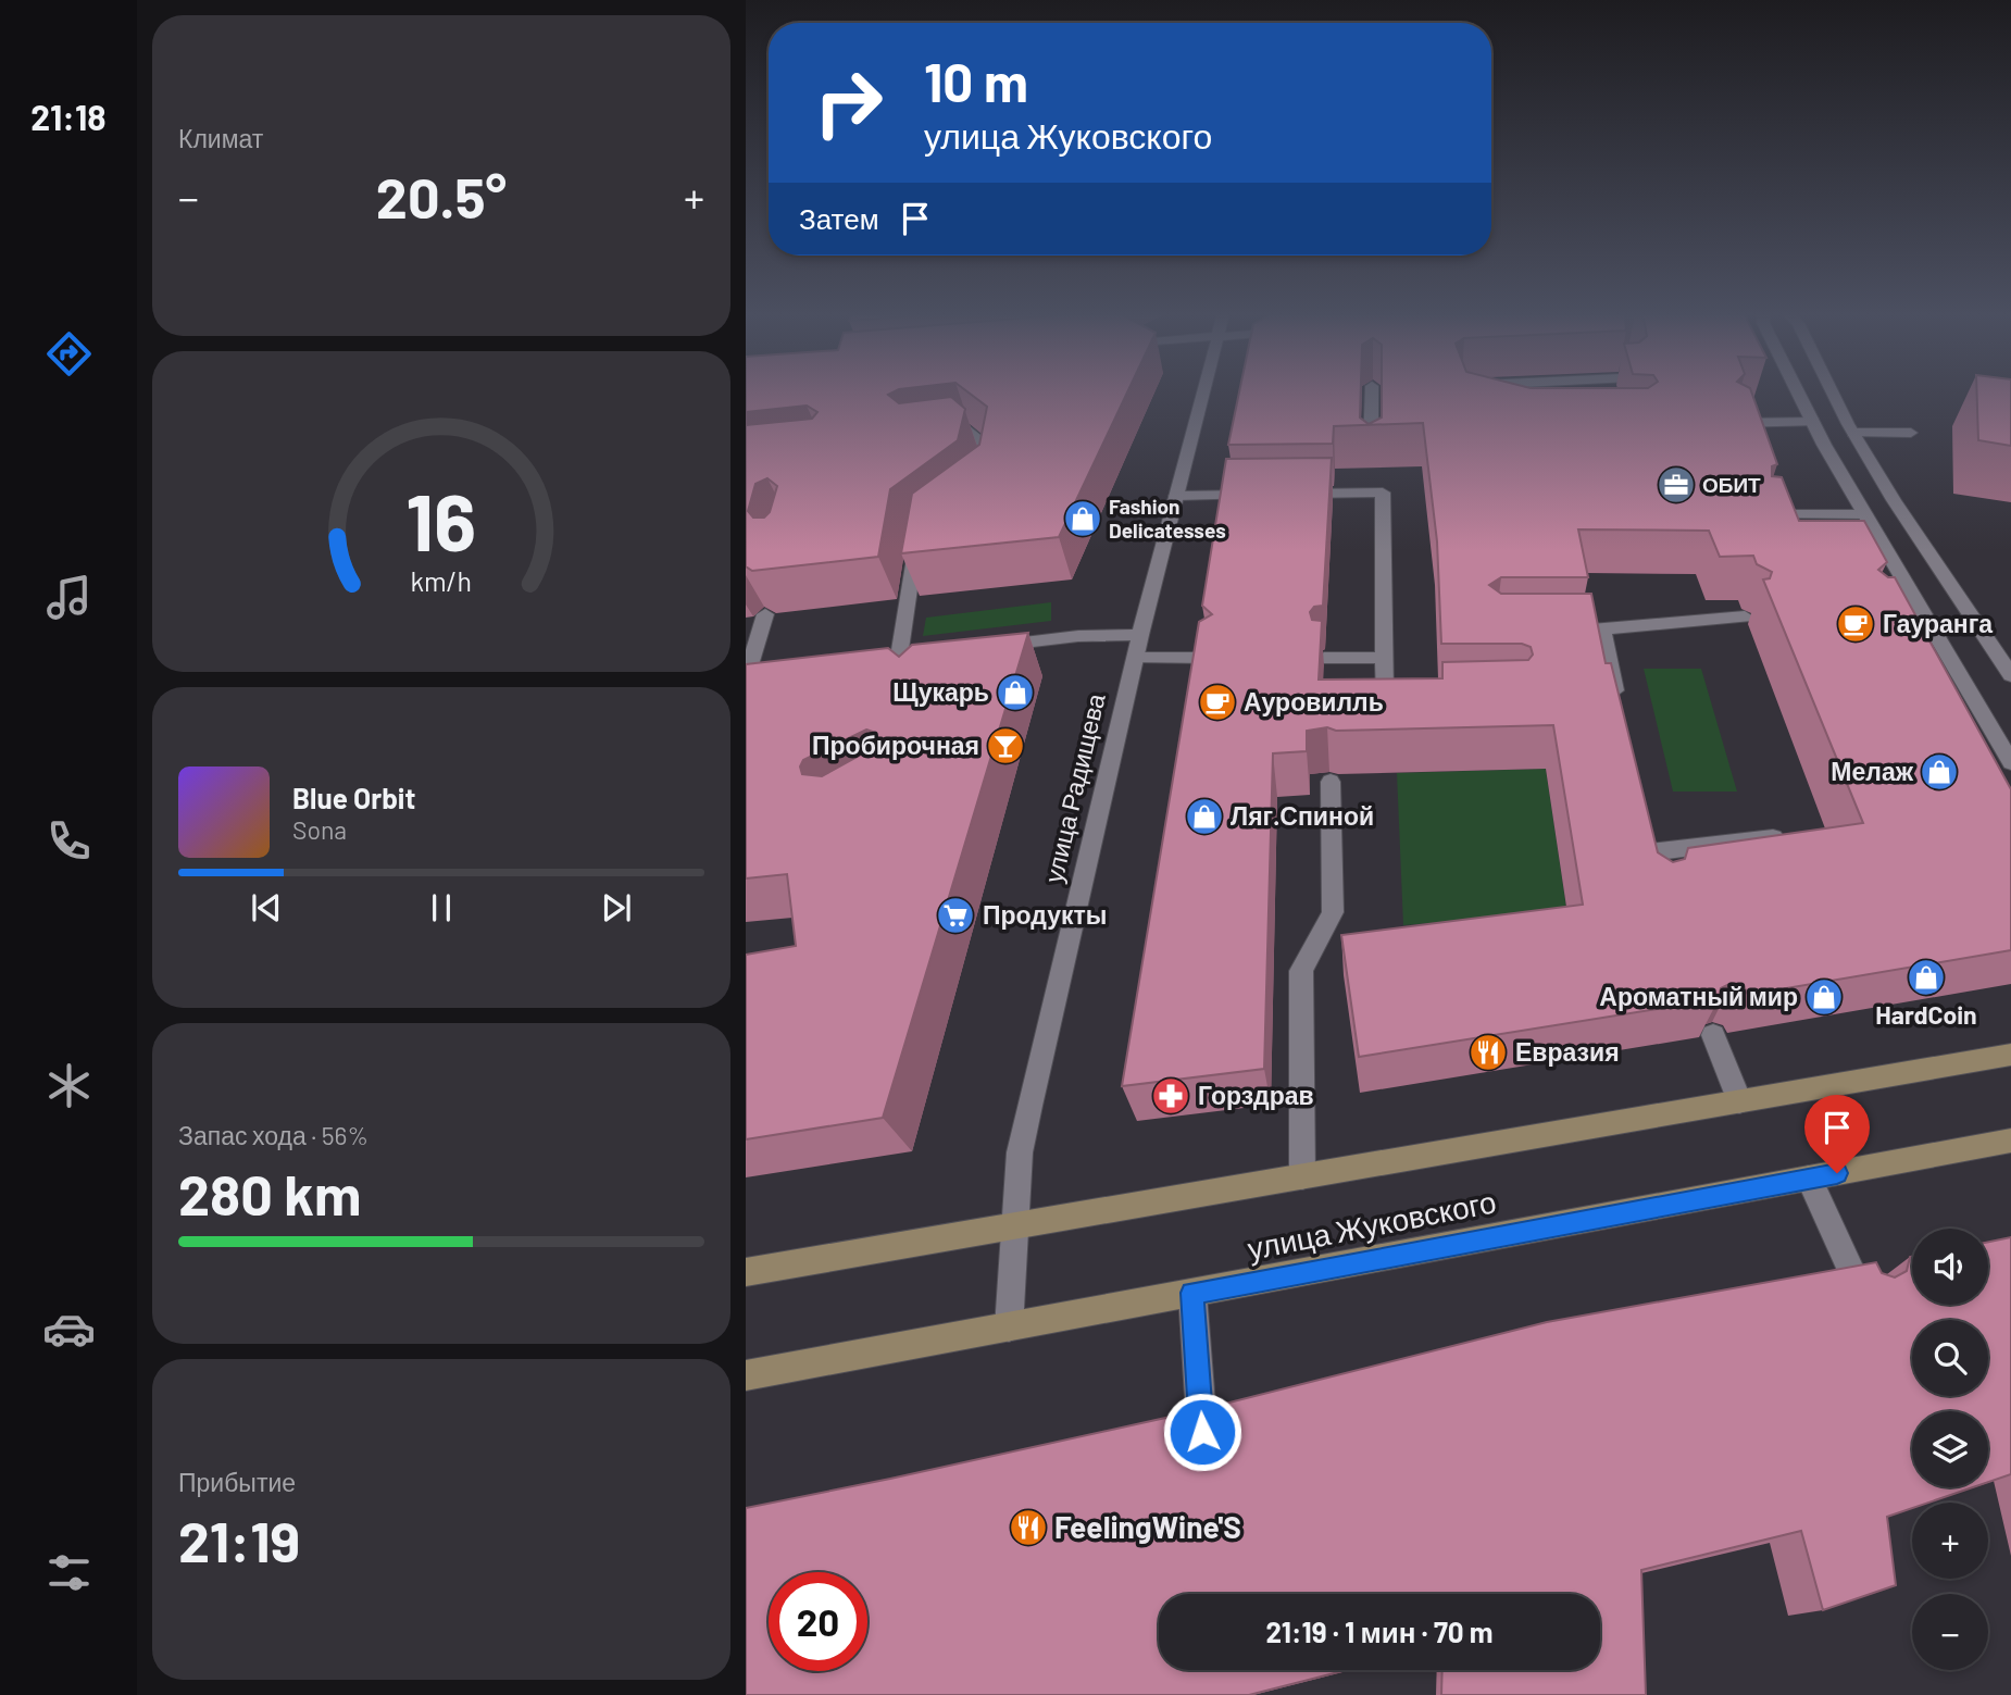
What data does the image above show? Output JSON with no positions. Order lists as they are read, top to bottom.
{
  "streets": {
    "main road": ["улица Жуковского"],
    "street": ["улица Радищева"]
  },
  "crossings": [
    ["улица Радищева", "улица Жуковского"]
  ],
  "places": {
    "office": ["ОБИТ"],
    "shop": [
      "Fashion Delicatesses",
      "Щукарь",
      "Мелаж",
      "Ляг.Спиной",
      "HardCoin",
      "Ароматный мир"
    ],
    "cafe": ["Гауранга", "Ауровилль"],
    "bar": ["Пробирочная"],
    "supermarket": ["Продукты"],
    "restaurant": ["Евразия", "FeelingWine'S"],
    "pharmacy": ["Горздрав"]
  },
  "page": {
    "tabs": "21:18",
    "tile": [
      "Климат",
      ["Запас хода · 56%", "280 km"],
      ["Прибытие", "21:19"]
    ],
    "turn": ["10 m", "улица Жуковского"],
    "heat": ["−", "20.5°", "+"],
    "then": "Затем",
    "song": ["Blue Orbit", "Sona"],
    "map_buttons": ["+", "−"],
    "limit": "20",
    "trip": "21:19 · 1 мин · 70 m",
    "gauge": ["16", "km/h"]
  }
}
